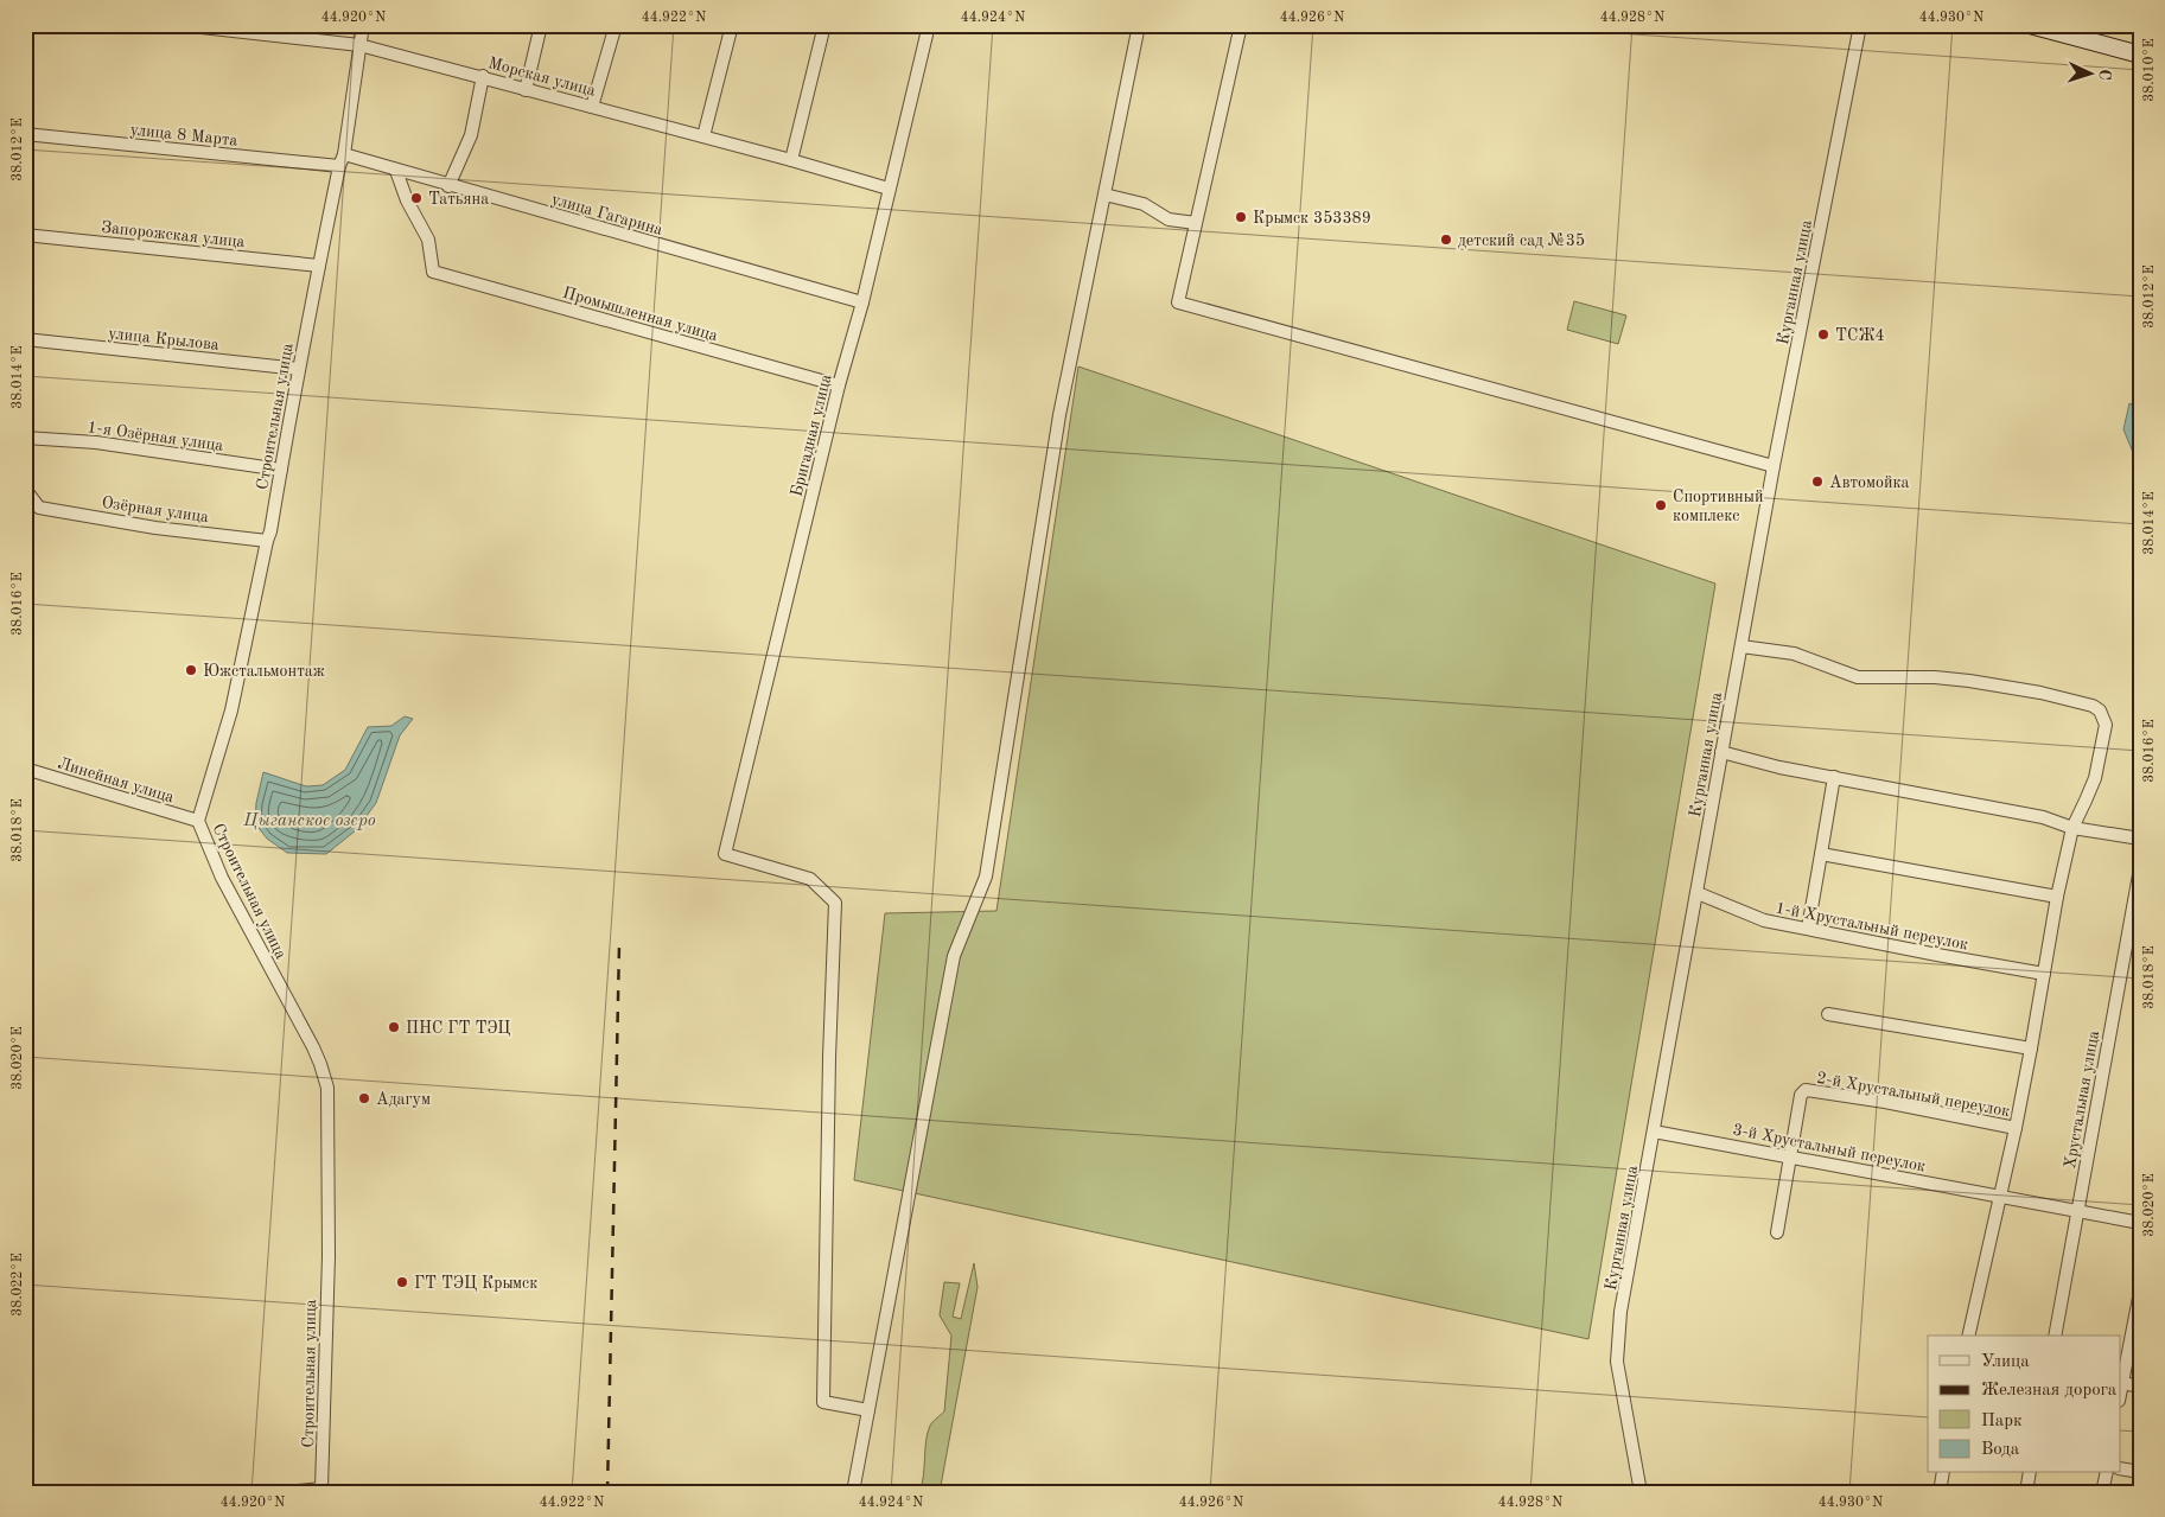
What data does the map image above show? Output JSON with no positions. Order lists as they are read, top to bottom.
{
  "streets": {
    "street": [
      "Морская улица",
      "улица 8 Марта",
      "улица Гагарина",
      "Запорожская улица",
      "Курганная улица",
      "Промышленная улица",
      "улица Крылова",
      "Строительная улица",
      "1-я Озёрная улица",
      "Бригадная улица",
      "Озёрная улица",
      "Линейная улица",
      "1-й Хрустальный переулок",
      "2-й Хрустальный переулок",
      "Хрустальная улица",
      "3-й Хрустальный переулок"
    ]
  },
  "crossings": [
    ["Морская улица", "Строительная улица"],
    ["Морская улица", "Бригадная улица"],
    ["улица 8 Марта", "улица Гагарина"],
    ["улица 8 Марта", "Строительная улица"],
    ["улица Гагарина", "Промышленная улица"],
    ["улица Гагарина", "Строительная улица"],
    ["улица Гагарина", "Бригадная улица"],
    ["Запорожская улица", "Строительная улица"],
    ["Курганная улица", "1-й Хрустальный переулок"],
    ["Курганная улица", "3-й Хрустальный переулок"],
    ["Промышленная улица", "Бригадная улица"],
    ["улица Крылова", "Строительная улица"],
    ["Строительная улица", "1-я Озёрная улица"],
    ["Строительная улица", "Озёрная улица"],
    ["Строительная улица", "Линейная улица"],
    ["2-й Хрустальный переулок", "3-й Хрустальный переулок"],
    ["Хрустальная улица", "3-й Хрустальный переулок"]
  ],
  "water": ["Цыганское озеро"],
  "places": [
    "Татьяна",
    "Крымск 353389",
    "детский сад №35",
    "ТСЖ4",
    "Автомойка",
    "Спортивный комплекс",
    "Южстальмонтаж",
    "ПНС ГТ ТЭЦ",
    "Адагум",
    "ГТ ТЭЦ Крымск"
  ],
  "legend": [
    "Улица",
    "Железная дорога",
    "Парк",
    "Вода"
  ],
  "north": "right",
  "coordinates": [
    "44.920°N",
    "44.922°N",
    "44.924°N",
    "44.926°N",
    "44.928°N",
    "44.930°N",
    "38.010°E",
    "38.012°E",
    "38.014°E",
    "38.016°E",
    "38.018°E",
    "38.020°E",
    "38.022°E"
  ]
}
